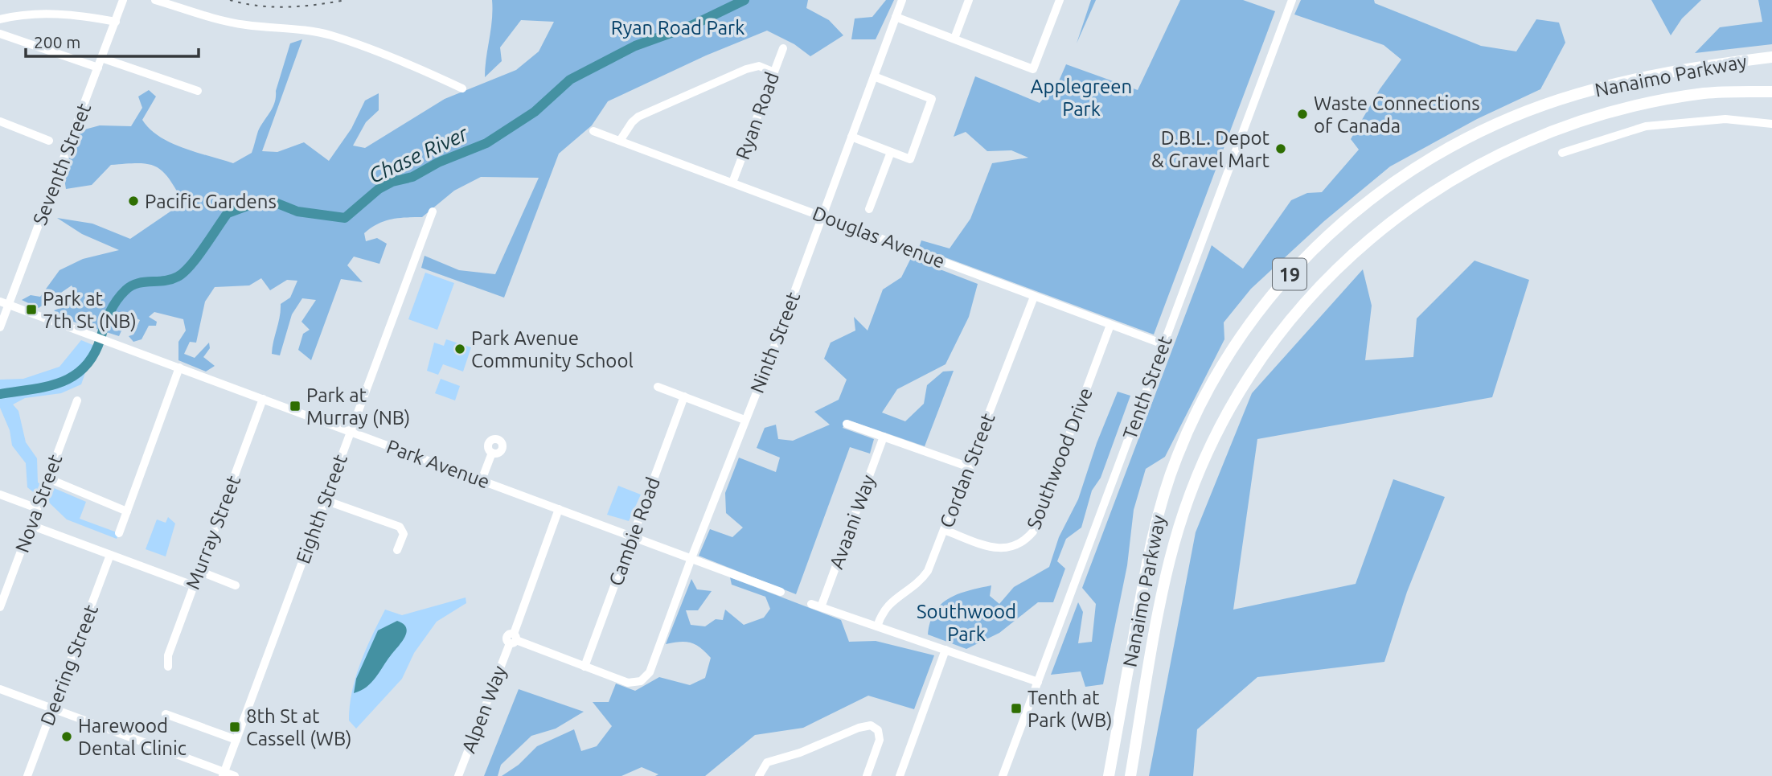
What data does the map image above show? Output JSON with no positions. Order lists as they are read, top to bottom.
{
  "streets": {
    "highway": ["Nanaimo Parkway", "19"],
    "street": [
      "Ryan Road",
      "Seventh Street",
      "Douglas Avenue",
      "Ninth Street",
      "Tenth Street",
      "Southwood Drive",
      "Park Avenue",
      "Cordan Street",
      "Nova Street",
      "Eighth Street",
      "Avaani Way",
      "Cambie Road",
      "Murray Street",
      "Deering Street",
      "Alpen Way"
    ]
  },
  "crossings": [
    ["Ryan Road", "Douglas Avenue"],
    ["Seventh Street", "Park Avenue"],
    ["Douglas Avenue", "Ninth Street"],
    ["Douglas Avenue", "Tenth Street"],
    ["Douglas Avenue", "Southwood Drive"],
    ["Douglas Avenue", "Cordan Street"],
    ["Ninth Street", "Park Avenue"],
    ["Ninth Street", "Cambie Road"],
    ["Southwood Drive", "Cordan Street"],
    ["Park Avenue", "Eighth Street"],
    ["Park Avenue", "Cambie Road"],
    ["Park Avenue", "Murray Street"],
    ["Park Avenue", "Alpen Way"]
  ],
  "water": ["Chase River"],
  "parks": ["Ryan Road Park", "Applegreen Park", "Southwood Park"],
  "places": {
    "other": [
      "Waste Connections of Canada",
      "D.B.L. Depot & Gravel Mart",
      "Pacific Gardens",
      "Park Avenue Community School",
      "Harewood Dental Clinic"
    ],
    "transit": [
      "Park at 7th St (NB)",
      "Park at Murray (NB)",
      "Tenth at Park (WB)",
      "8th St at Cassell (WB)"
    ]
  },
  "scale_bar": "200 m"
}
